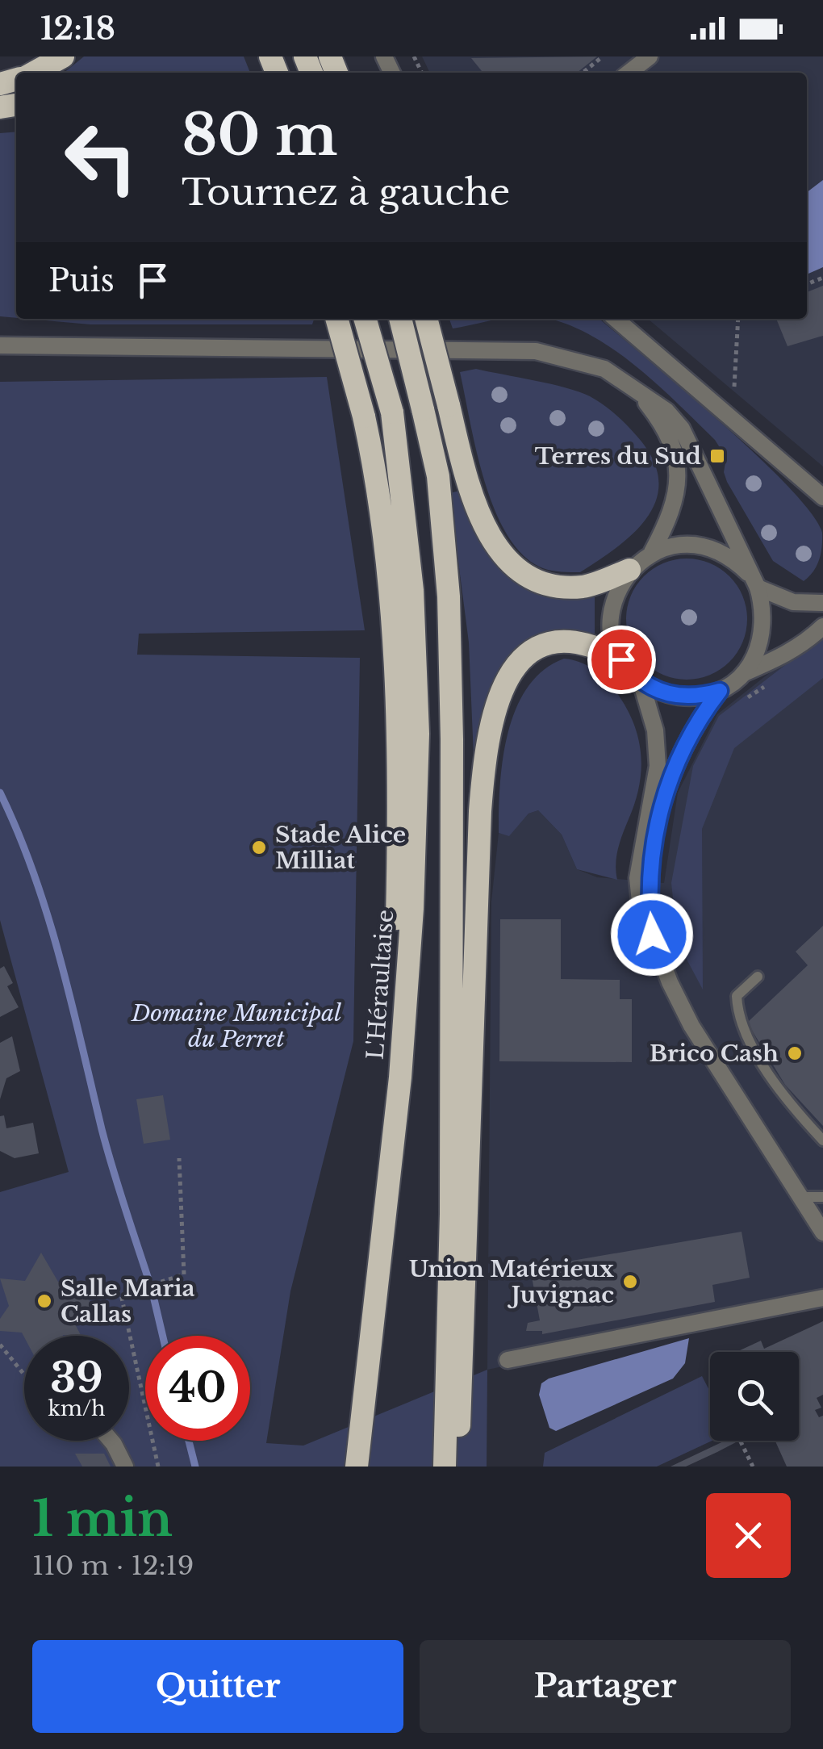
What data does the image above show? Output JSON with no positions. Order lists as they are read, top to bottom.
{
  "streets": {
    "highway": ["L'Héraultaise"]
  },
  "parks": ["Domaine Municipal du Perret"],
  "places": {
    "transit": ["Terres du Sud"],
    "other": [
      "Stade Alice Milliat",
      "Brico Cash",
      "Union Matérieux Juvignac",
      "Salle Maria Callas"
    ]
  },
  "page": {
    "status": "12:18",
    "turn": ["80 m", "Tournez à gauche"],
    "then": "Puis",
    "speed": "39 km/h",
    "limit": "40",
    "heading": ["1 min", "110 m · 12:19"],
    "buttons": ["Quitter", "Partager"]
  }
}
